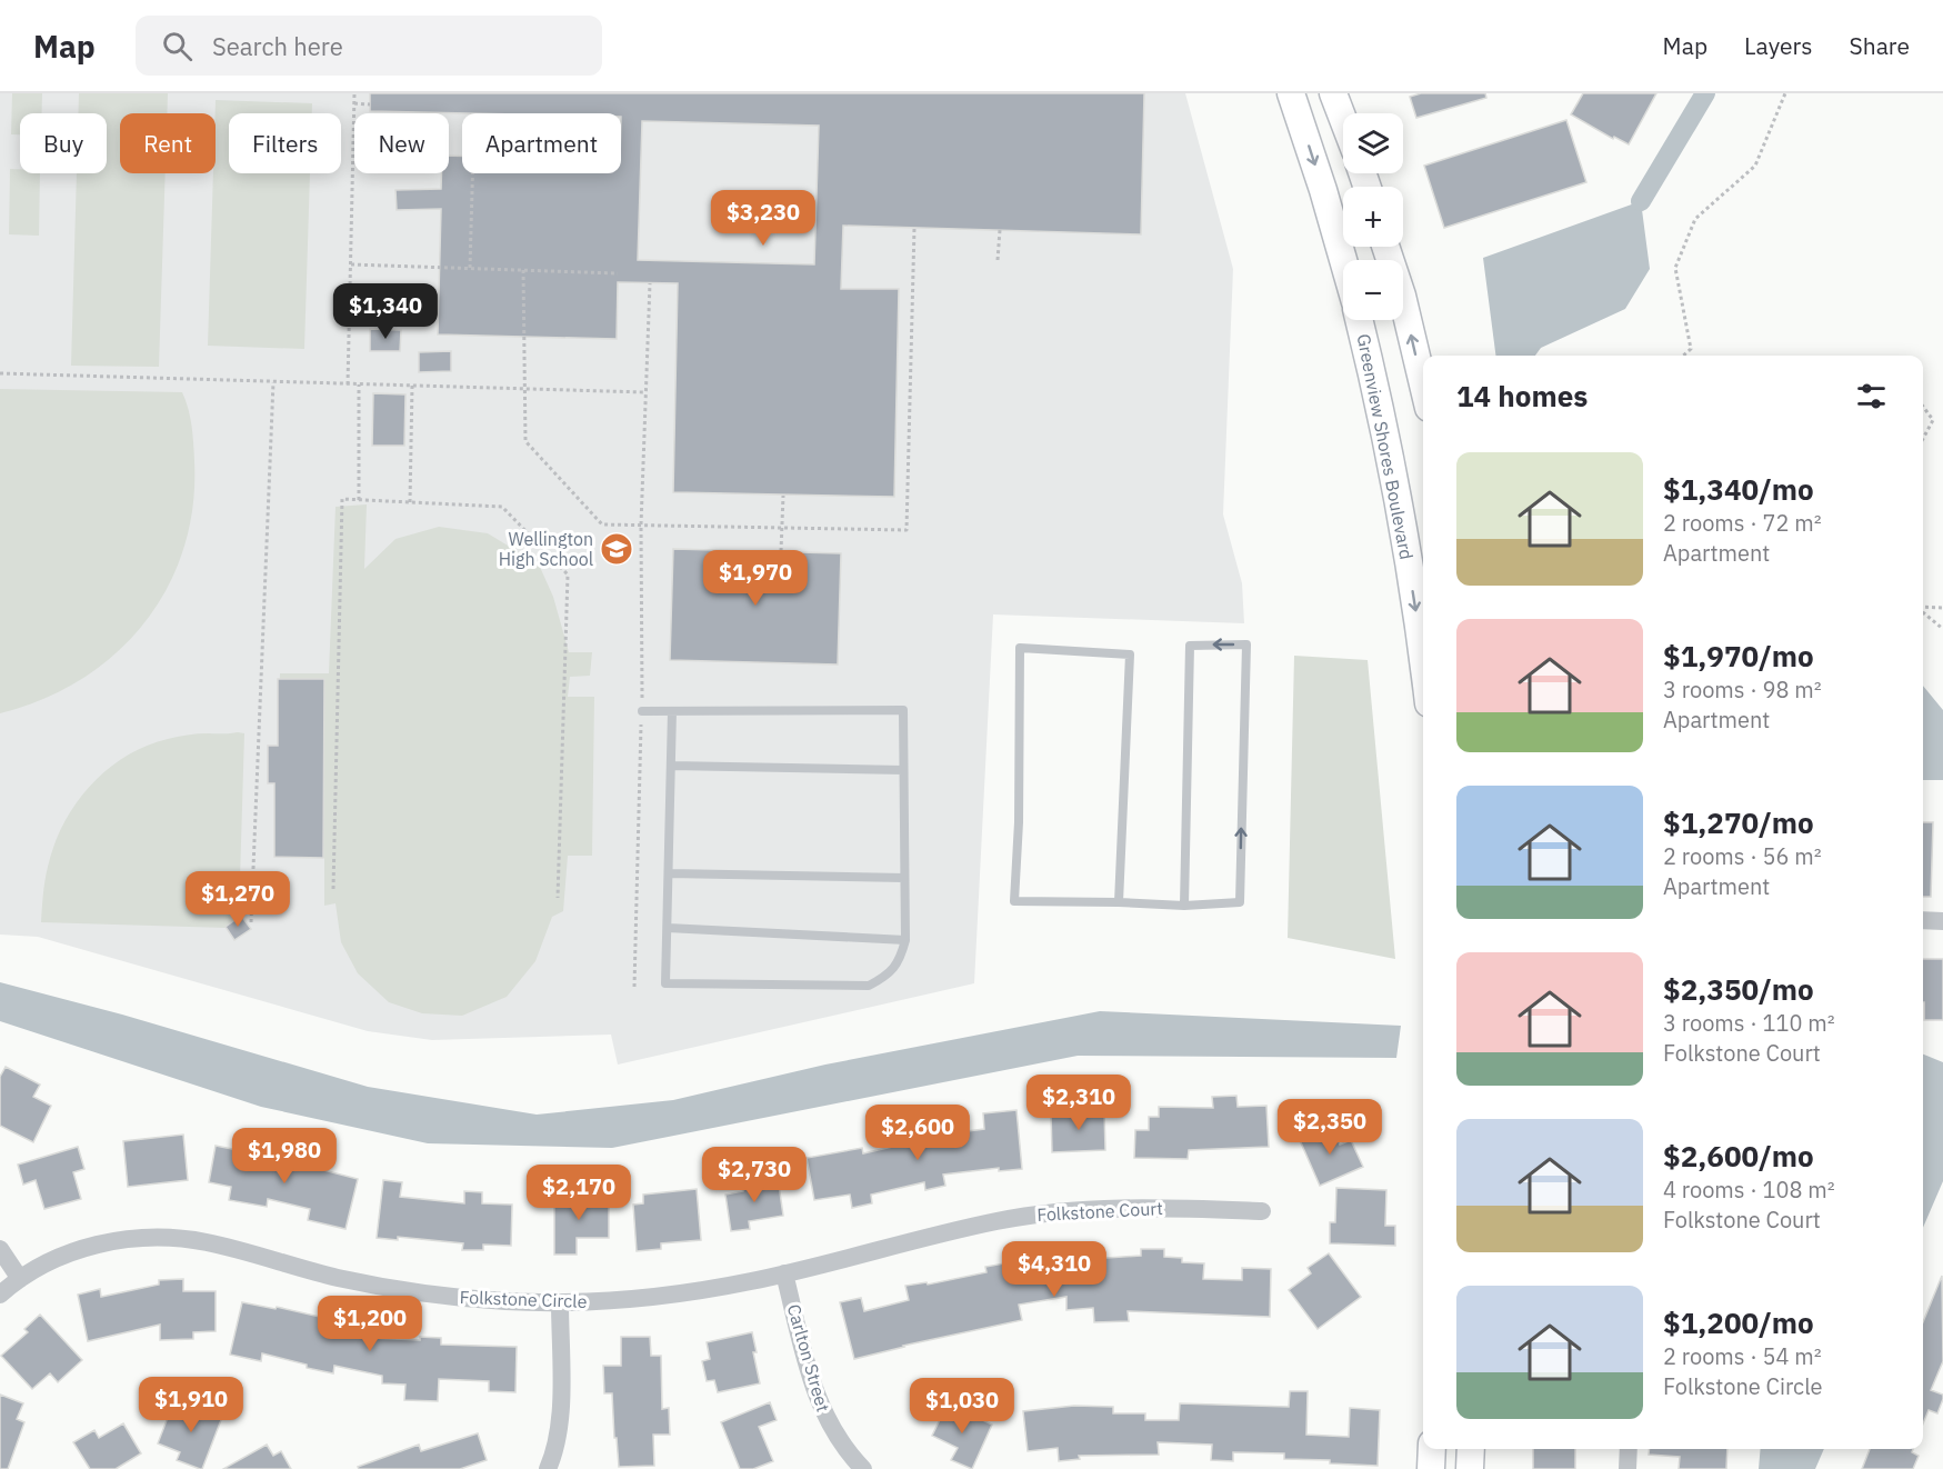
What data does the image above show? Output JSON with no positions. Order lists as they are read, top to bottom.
{
  "streets": {
    "street": [
      "Greenview Shores Boulevard",
      "Folkstone Court",
      "Folkstone Circle",
      "Carlton Street"
    ]
  },
  "crossings": [
    ["Folkstone Court", "Folkstone Circle"],
    ["Folkstone Court", "Carlton Street"],
    ["Folkstone Circle", "Carlton Street"]
  ],
  "one_way": ["Greenview Shores Boulevard"],
  "places": {
    "school or university": ["Wellington High School"]
  },
  "page": {
    "header": "Map",
    "search": "Search here",
    "nav": ["Map", "Layers", "Share"],
    "map_buttons": ["+", "−"],
    "chip": [
      "Buy",
      "Rent",
      "Filters",
      "New",
      "Apartment"
    ],
    "price": [
      "$3,230",
      "$1,340",
      "$1,970",
      "$1,270",
      "$2,310",
      "$2,350",
      "$2,600",
      "$1,980",
      "$2,730",
      "$2,170",
      "$4,310",
      "$1,200",
      "$1,910",
      "$1,030"
    ],
    "heading": "14 homes",
    "list": [
      {
        "name": "$1,340/mo",
        "note": "2 rooms · 72 m² · Apartment"
      },
      {
        "name": "$1,970/mo",
        "note": "3 rooms · 98 m² · Apartment"
      },
      {
        "name": "$1,270/mo",
        "note": "2 rooms · 56 m² · Apartment"
      },
      {
        "name": "$2,350/mo",
        "note": "3 rooms · 110 m² · Folkstone Court"
      },
      {
        "name": "$2,600/mo",
        "note": "4 rooms · 108 m² · Folkstone Court"
      },
      {
        "name": "$1,200/mo",
        "note": "2 rooms · 54 m² · Folkstone Circle"
      }
    ]
  }
}
